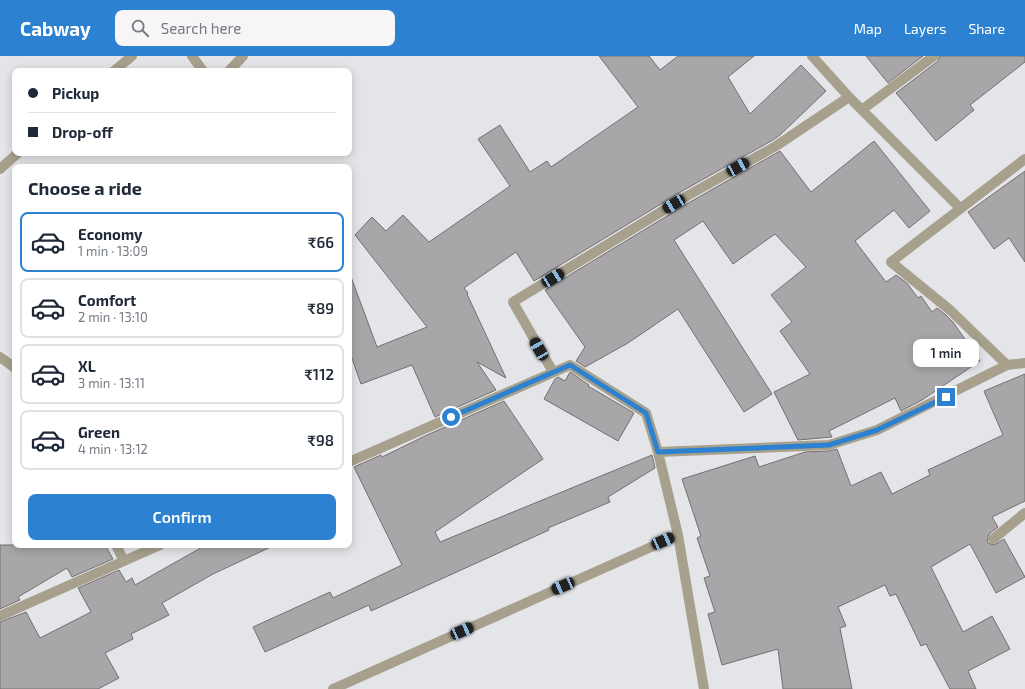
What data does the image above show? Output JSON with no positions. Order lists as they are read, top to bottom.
{
  "page": {
    "header": "Cabway",
    "search": "Search here",
    "nav": ["Map", "Layers", "Share"],
    "banner": ["Pickup", "Drop-off"],
    "heading": "Choose a ride",
    "list": [
      {
        "name": "Economy",
        "note": "1 min · 13:09",
        "value": "₹66"
      },
      {
        "name": "Comfort",
        "note": "2 min · 13:10",
        "value": "₹89"
      },
      {
        "name": "XL",
        "note": "3 min · 13:11",
        "value": "₹112"
      },
      {
        "name": "Green",
        "note": "4 min · 13:12",
        "value": "₹98"
      }
    ],
    "bubble": "1 min",
    "buttons": "Confirm"
  }
}
